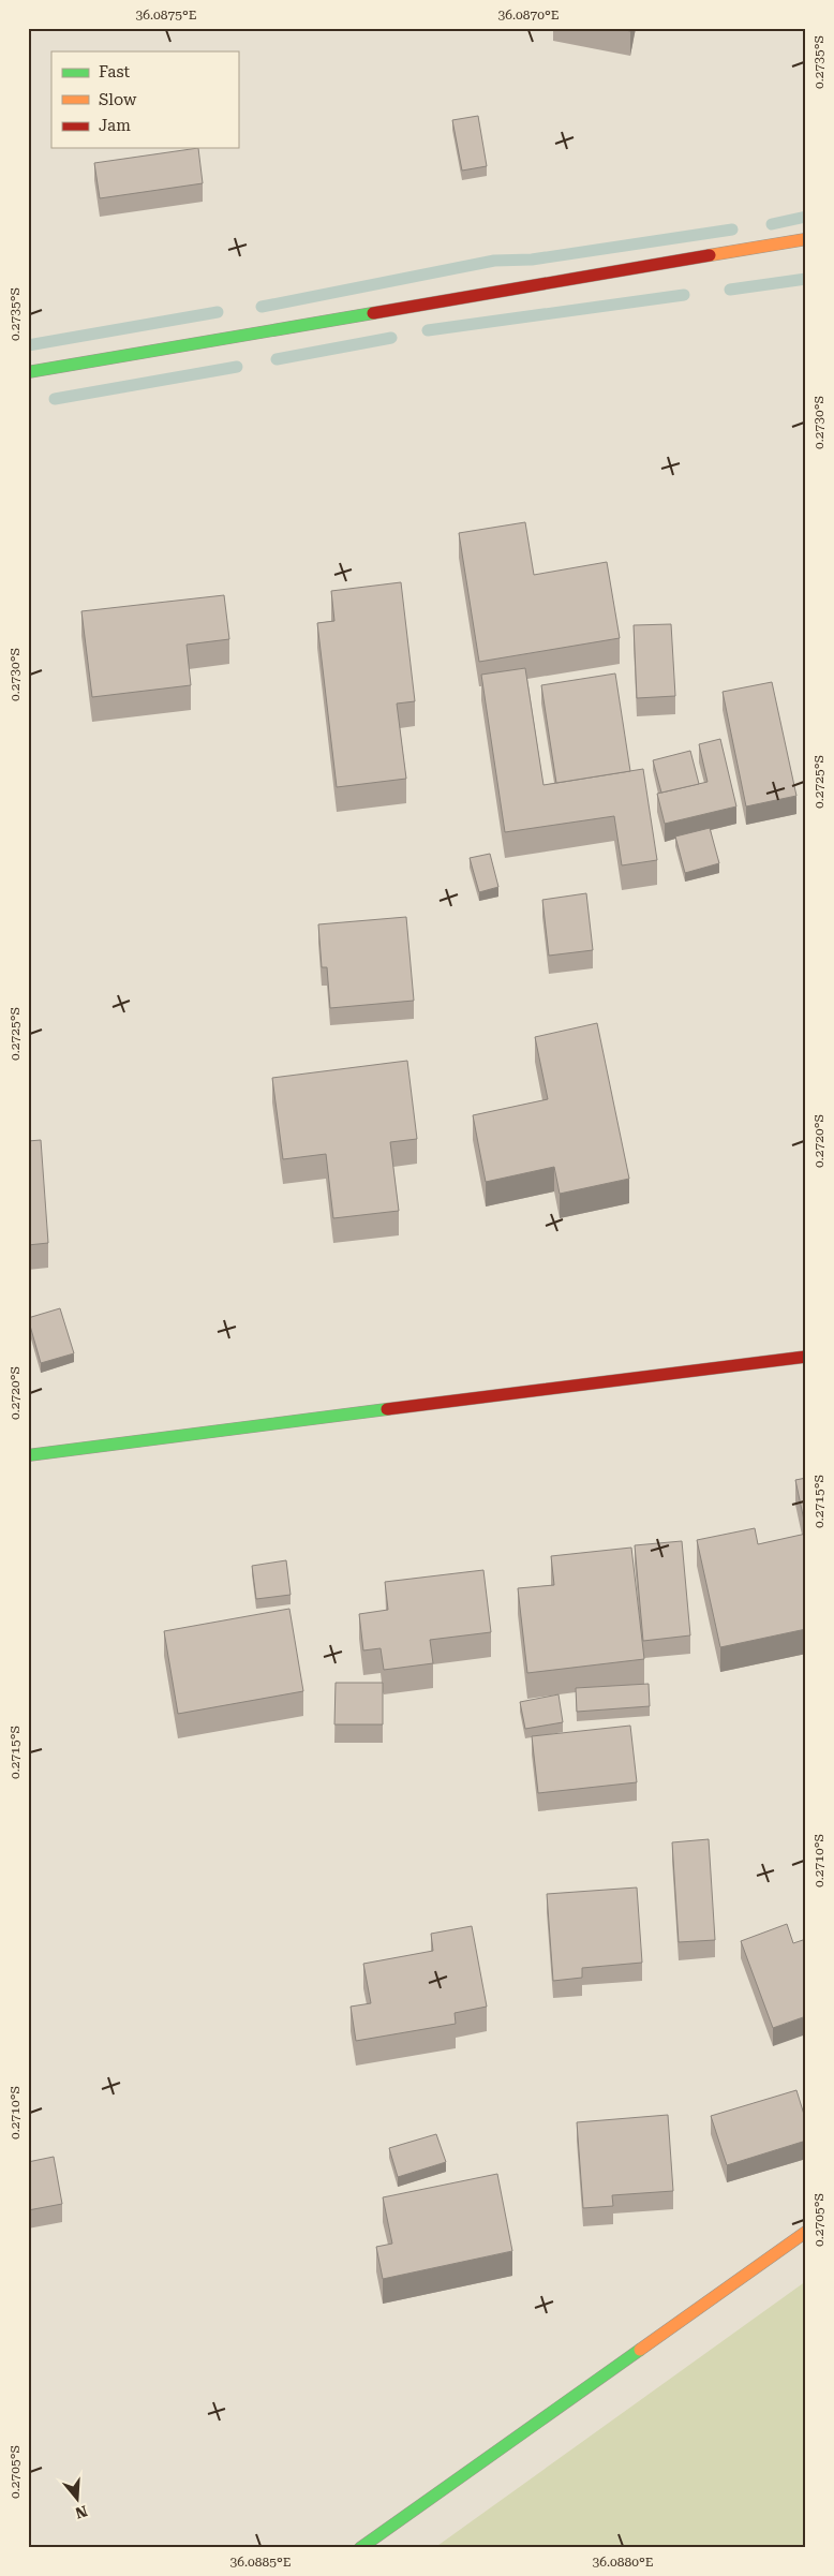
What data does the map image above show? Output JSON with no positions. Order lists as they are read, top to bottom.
{
  "legend": ["Fast", "Slow", "Jam"],
  "north": "bottom",
  "coordinates": [
    "36.0875°E",
    "36.0870°E",
    "0.2735°S",
    "0.2730°S",
    "0.2725°S",
    "0.2720°S",
    "0.2715°S",
    "0.2710°S",
    "0.2705°S",
    "36.0885°E",
    "36.0880°E"
  ]
}
